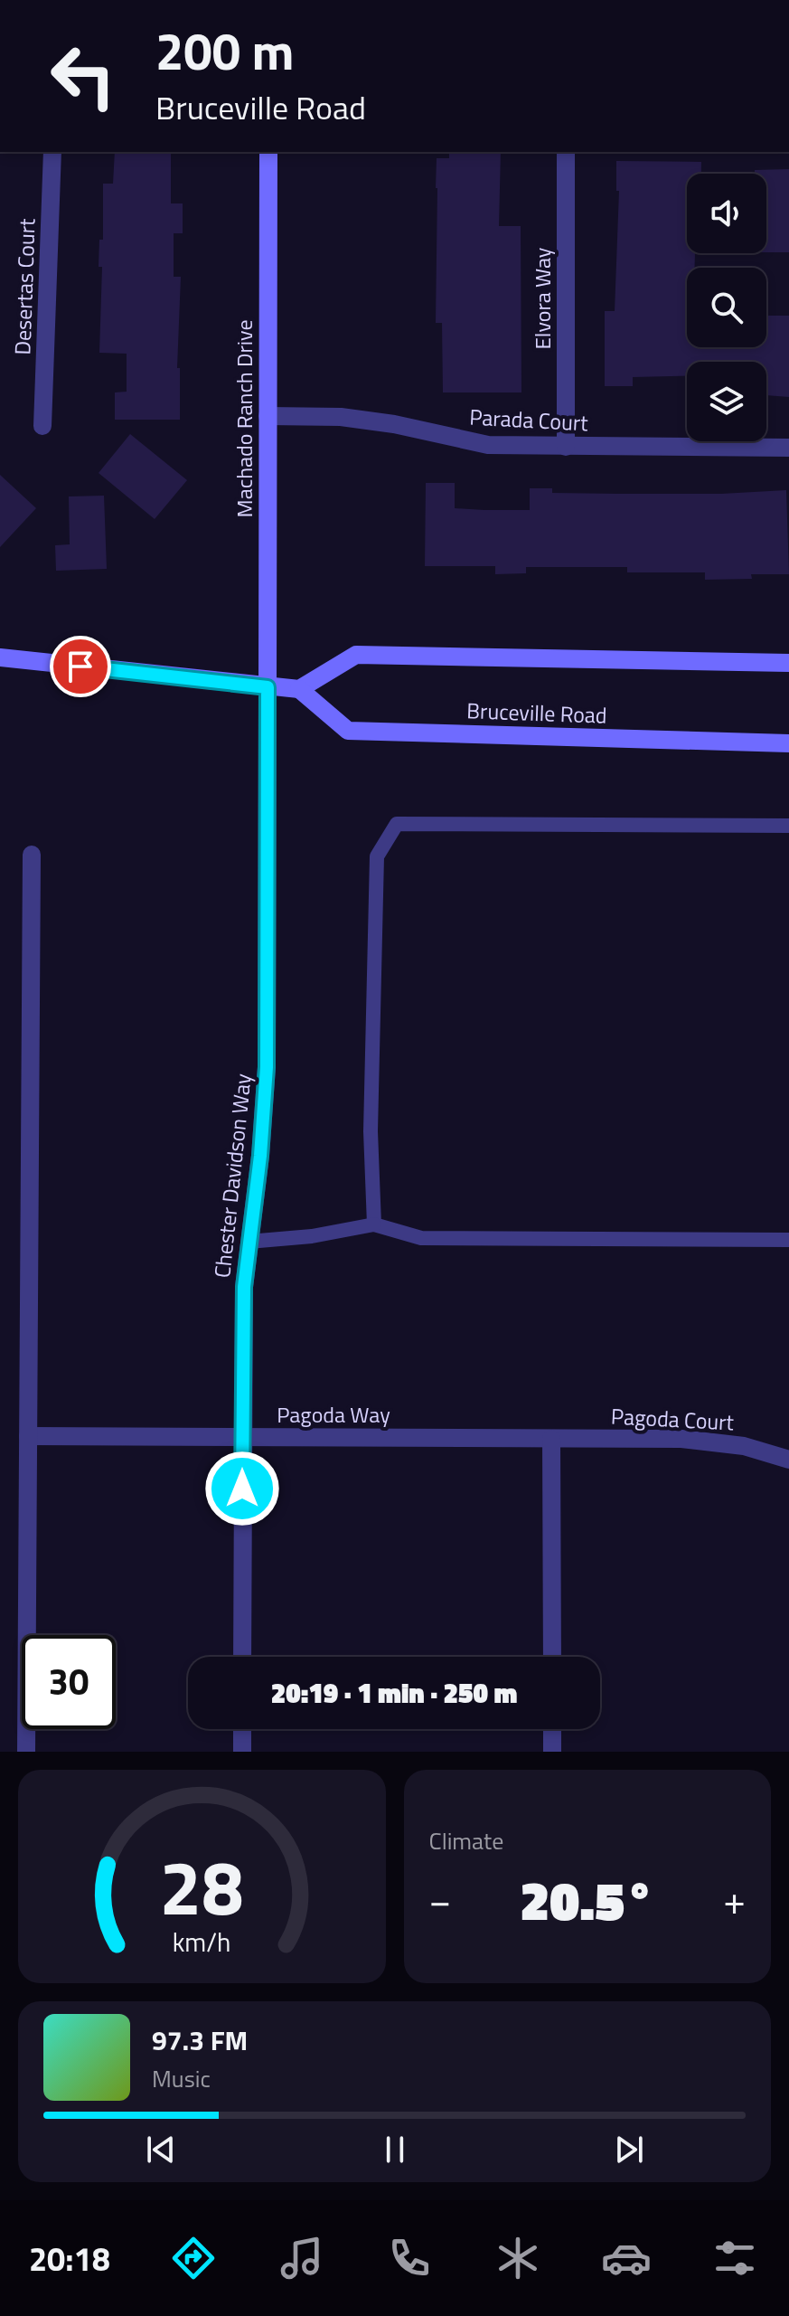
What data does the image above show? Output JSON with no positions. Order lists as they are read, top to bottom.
{
  "streets": {
    "main road": ["Machado Ranch Drive", "Bruceville Road"],
    "street": [
      "Desertas Court",
      "Elvora Way",
      "Parada Court",
      "Chester Davidson Way",
      "Pagoda Way",
      "Pagoda Court"
    ]
  },
  "crossings": [
    ["Elvora Way", "Parada Court"],
    ["Machado Ranch Drive", "Parada Court"],
    ["Machado Ranch Drive", "Chester Davidson Way"],
    ["Chester Davidson Way", "Pagoda Way"],
    ["Pagoda Way", "Pagoda Court"]
  ],
  "page": {
    "turn": ["200 m", "Bruceville Road"],
    "limit": "30",
    "trip": "20:19 · 1 min · 250 m",
    "tile": "Climate",
    "heat": ["−", "20.5°", "+"],
    "song": ["97.3 FM", "Music"],
    "tabs": "20:18",
    "gauge": ["28", "km/h"]
  }
}
